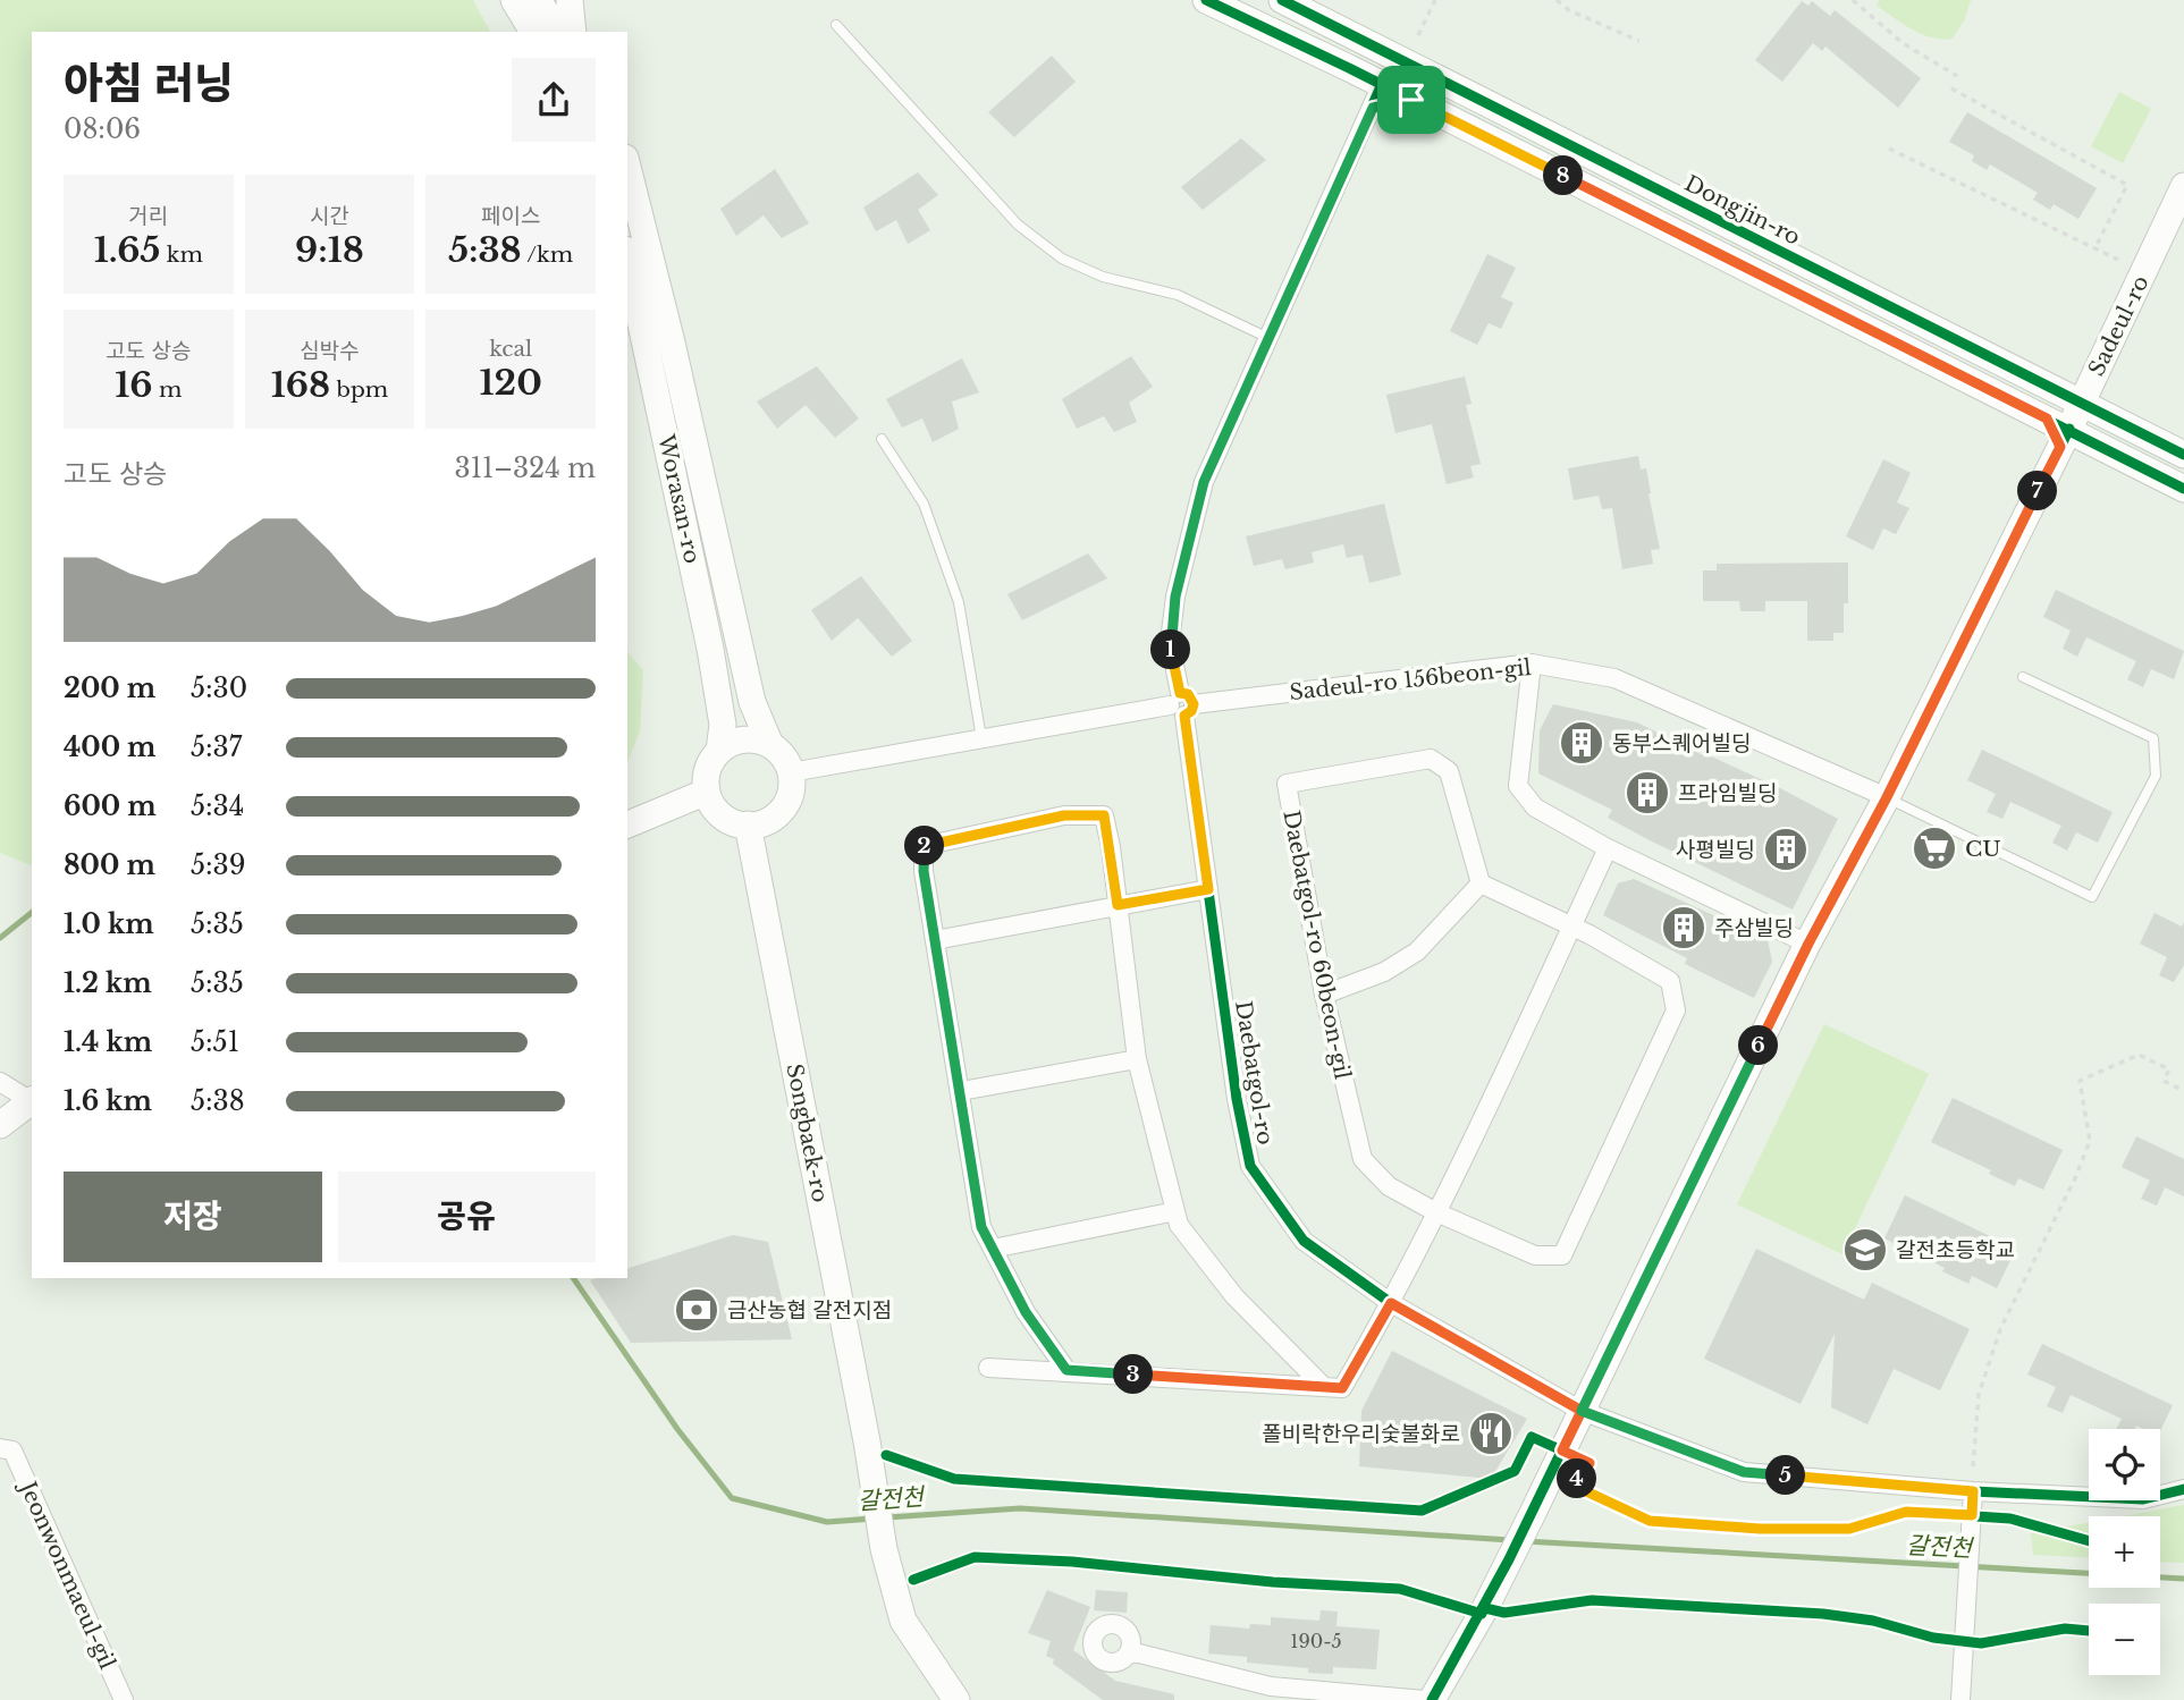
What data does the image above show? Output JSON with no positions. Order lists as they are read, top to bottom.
{
  "streets": {
    "street": [
      "Dongjin-ro",
      "Sadeul-ro",
      "Worasan-ro",
      "Sadeul-ro 156beon-gil",
      "Daebatgol-ro 60beon-gil",
      "Daebatgol-ro",
      "Songbaek-ro",
      "Jeonwonmaeul-gil"
    ]
  },
  "crossings": [
    ["Dongjin-ro", "Sadeul-ro"],
    ["Sadeul-ro", "Sadeul-ro 156beon-gil"],
    ["Sadeul-ro", "Daebatgol-ro"],
    ["Worasan-ro", "Sadeul-ro 156beon-gil"],
    ["Worasan-ro", "Songbaek-ro"],
    ["Sadeul-ro 156beon-gil", "Daebatgol-ro"],
    ["Sadeul-ro 156beon-gil", "Songbaek-ro"]
  ],
  "water": ["갈전천"],
  "places": {
    "building": [
      "동부스퀘어빌딩",
      "프라임빌딩",
      "사평빌딩",
      "주삼빌딩"
    ],
    "supermarket": ["CU"],
    "school or university": ["갈전초등학교"],
    "bank": ["금산농협 갈전지점"],
    "restaurant": ["폴비락한우리숯불화로"]
  },
  "house_numbers": ["190-5"],
  "page": {
    "heading": ["아침 러닝", "08:06"],
    "pins": [
      "8",
      "7",
      "1",
      "2",
      "6",
      "3",
      "5",
      "4"
    ],
    "stats": [
      ["거리", "1.65 km"],
      ["시간", "9:18"],
      ["페이스", "5:38 /km"],
      ["고도 상승", "16 m"],
      ["심박수", "168 bpm"],
      ["kcal", "120"]
    ],
    "chart": ["고도 상승", "311–324 m"],
    "list": [
      {
        "name": "200 m",
        "note": "5:30"
      },
      {
        "name": "400 m",
        "note": "5:37"
      },
      {
        "name": "600 m",
        "note": "5:34"
      },
      {
        "name": "800 m",
        "note": "5:39"
      },
      {
        "name": "1.0 km",
        "note": "5:35"
      },
      {
        "name": "1.2 km",
        "note": "5:35"
      },
      {
        "name": "1.4 km",
        "note": "5:51"
      },
      {
        "name": "1.6 km",
        "note": "5:38"
      }
    ],
    "buttons": ["저장", "공유"],
    "map_buttons": ["+", "−"]
  }
}
